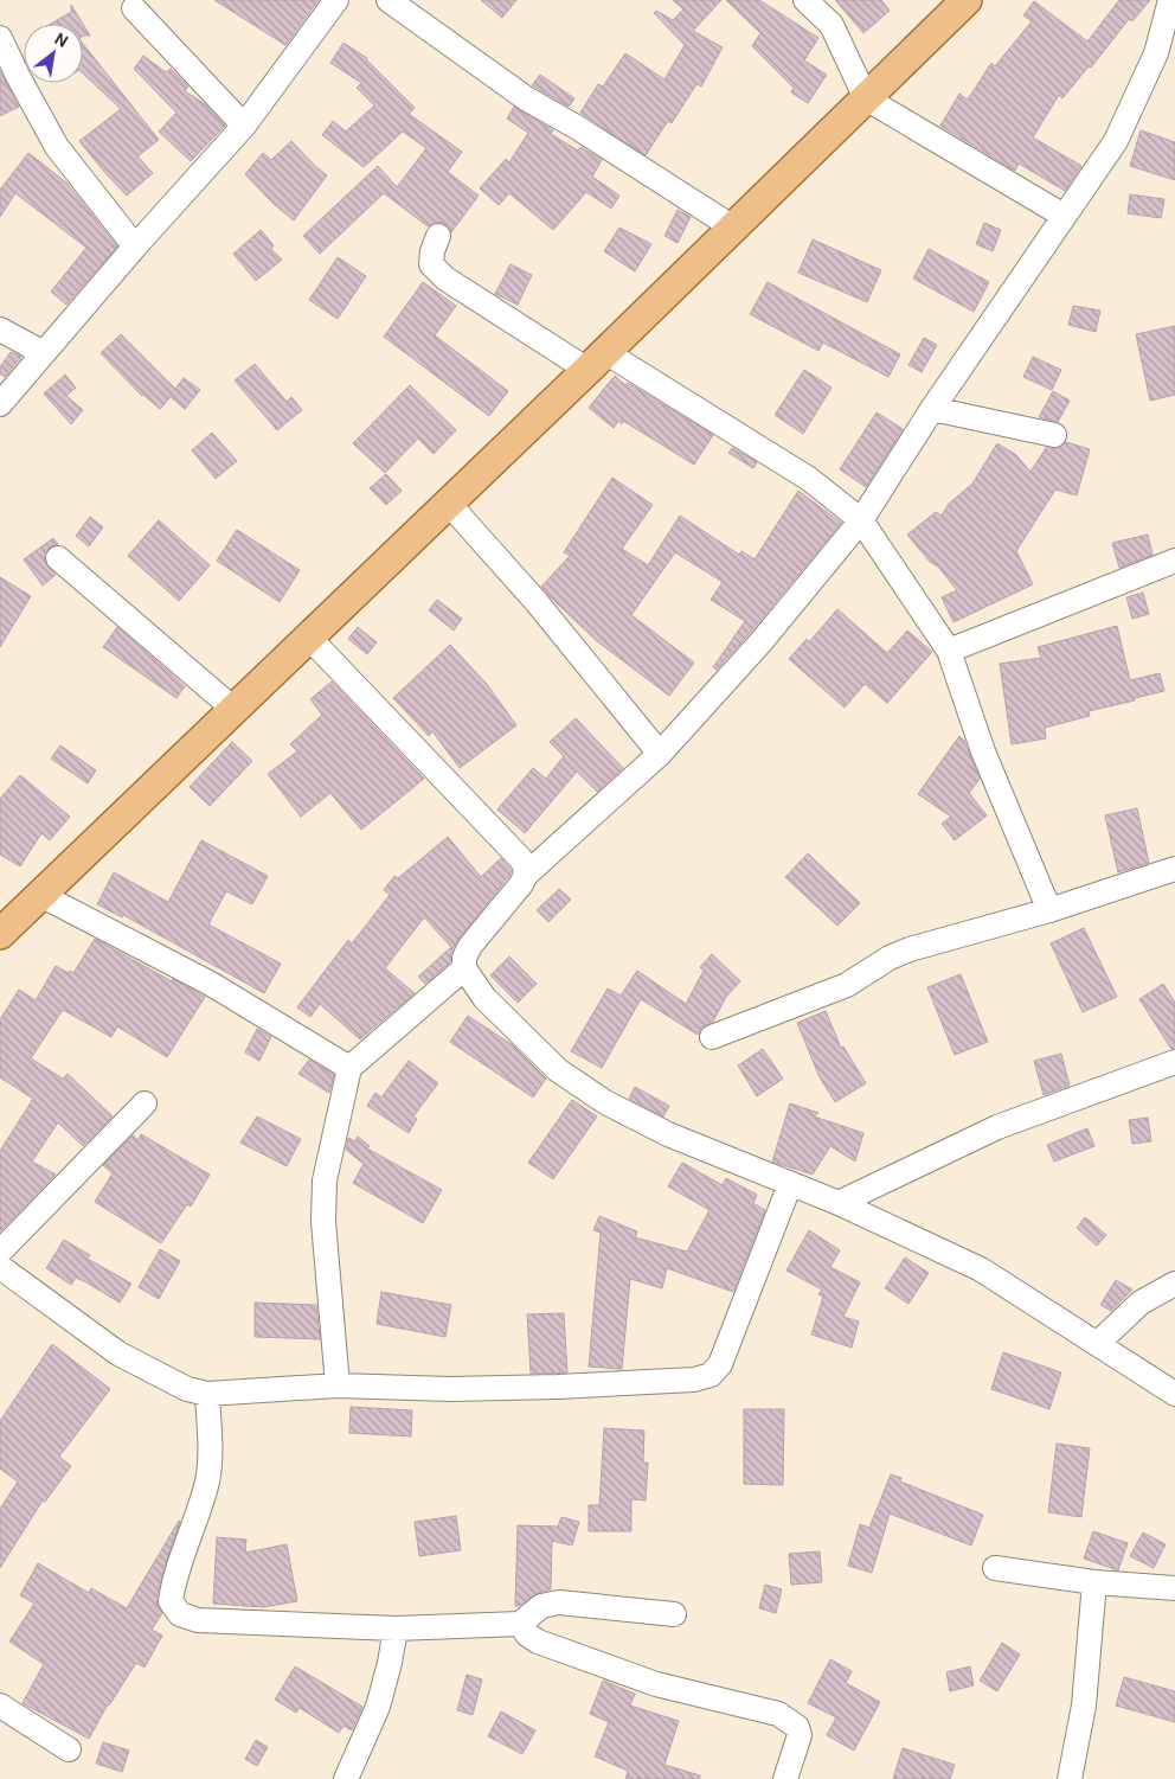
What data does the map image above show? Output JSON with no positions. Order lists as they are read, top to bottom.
{
  "north": "top right"
}
